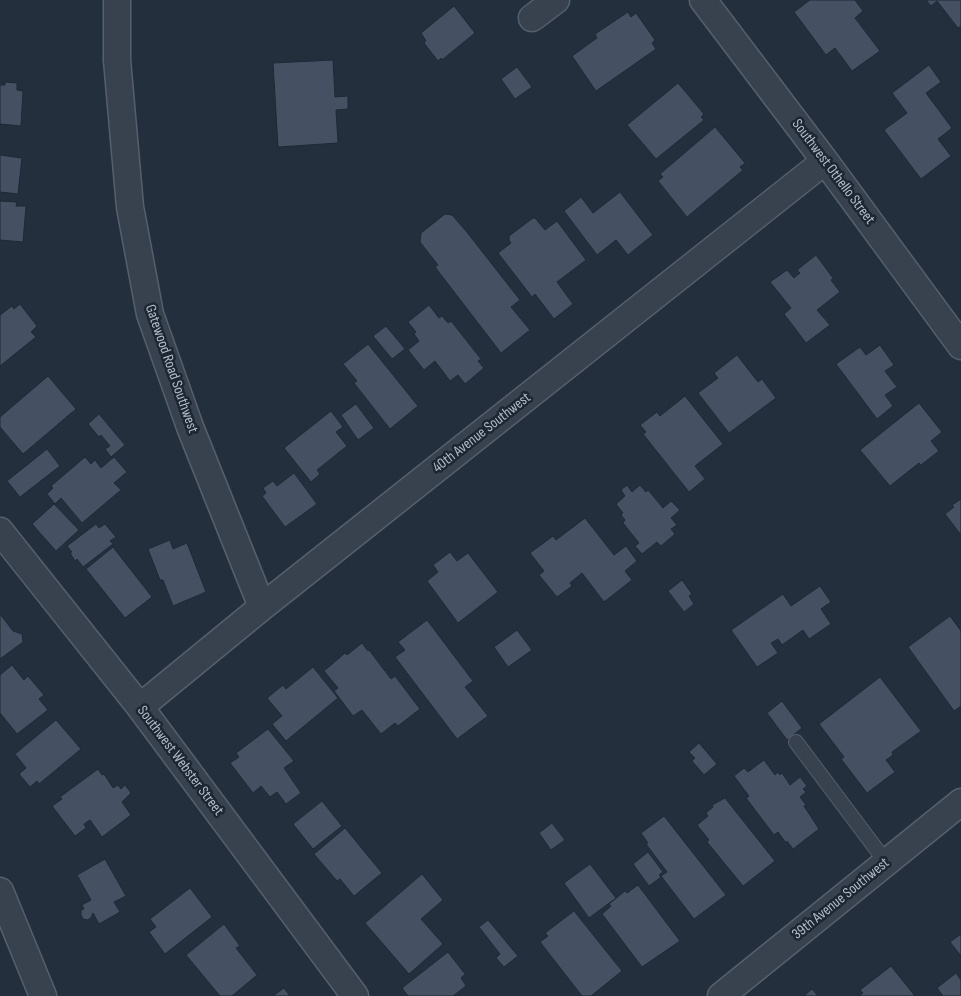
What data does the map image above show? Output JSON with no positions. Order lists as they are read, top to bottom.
{
  "streets": {
    "street": [
      "Southwest Othello Street",
      "Gatewood Road Southwest",
      "40th Avenue Southwest",
      "Southwest Webster Street",
      "39th Avenue Southwest"
    ]
  },
  "crossings": [
    ["Southwest Othello Street", "40th Avenue Southwest"],
    ["Gatewood Road Southwest", "40th Avenue Southwest"],
    ["40th Avenue Southwest", "Southwest Webster Street"]
  ]
}
